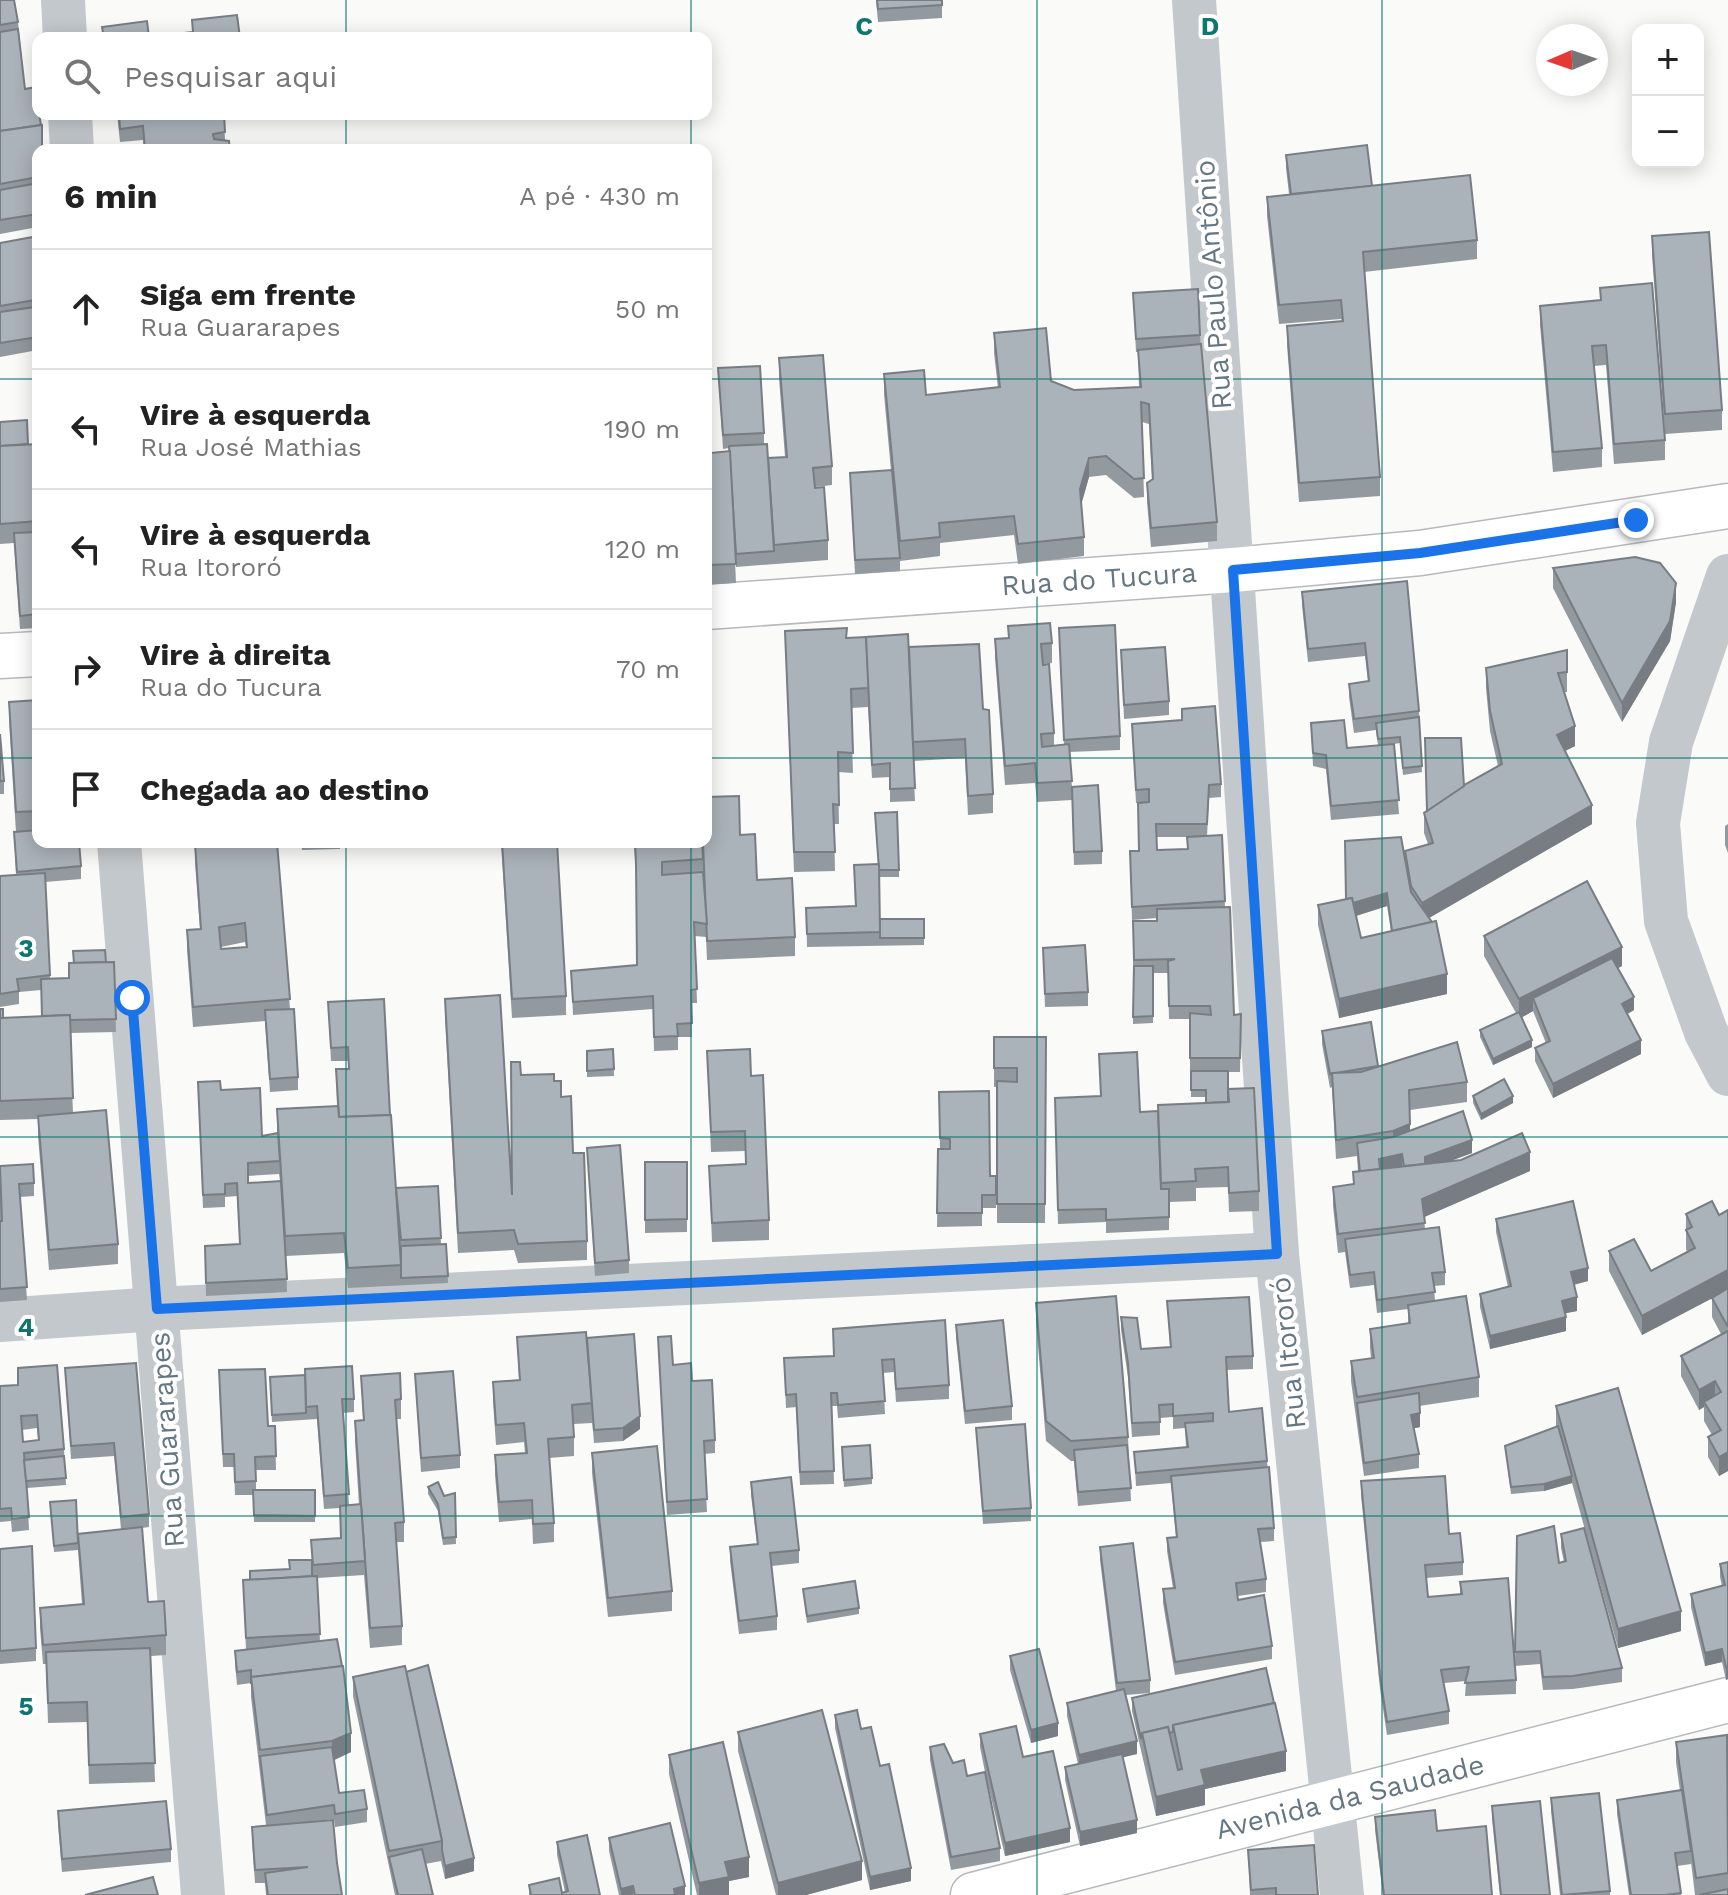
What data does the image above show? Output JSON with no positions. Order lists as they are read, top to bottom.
{
  "streets": {
    "main road": ["Rua do Tucura", "Avenida da Saudade"],
    "street": ["Rua Paulo Antônio", "Rua Itororó", "Rua Guararapes"]
  },
  "crossings": [
    ["Rua Paulo Antônio", "Rua do Tucura"],
    ["Rua Paulo Antônio", "Rua Itororó"],
    ["Rua do Tucura", "Rua Itororó"],
    ["Rua Itororó", "Avenida da Saudade"]
  ],
  "north": "left",
  "page": {
    "map_buttons": ["+", "−"],
    "search": "Pesquisar aqui",
    "heading": ["6 min", "A pé · 430 m"],
    "list": [
      ["Siga em frente", "Rua Guararapes", "50 m"],
      ["Vire à esquerda", "Rua José Mathias", "190 m"],
      ["Vire à esquerda", "Rua Itororó", "120 m"],
      ["Vire à direita", "Rua do Tucura", "70 m"],
      "Chegada ao destino"
    ]
  },
  "grid": {
    "columns": ["C", "D"],
    "rows": ["3", "4", "5"]
  }
}
